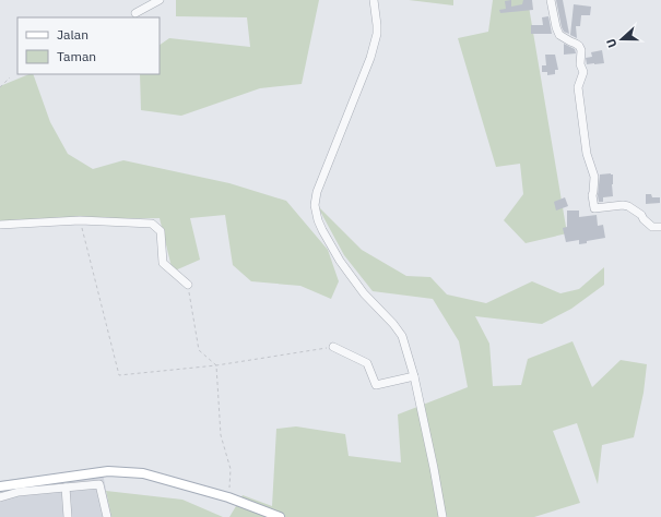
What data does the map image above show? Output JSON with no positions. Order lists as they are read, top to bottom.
{
  "legend": ["Jalan", "Taman"],
  "north": "left"
}
